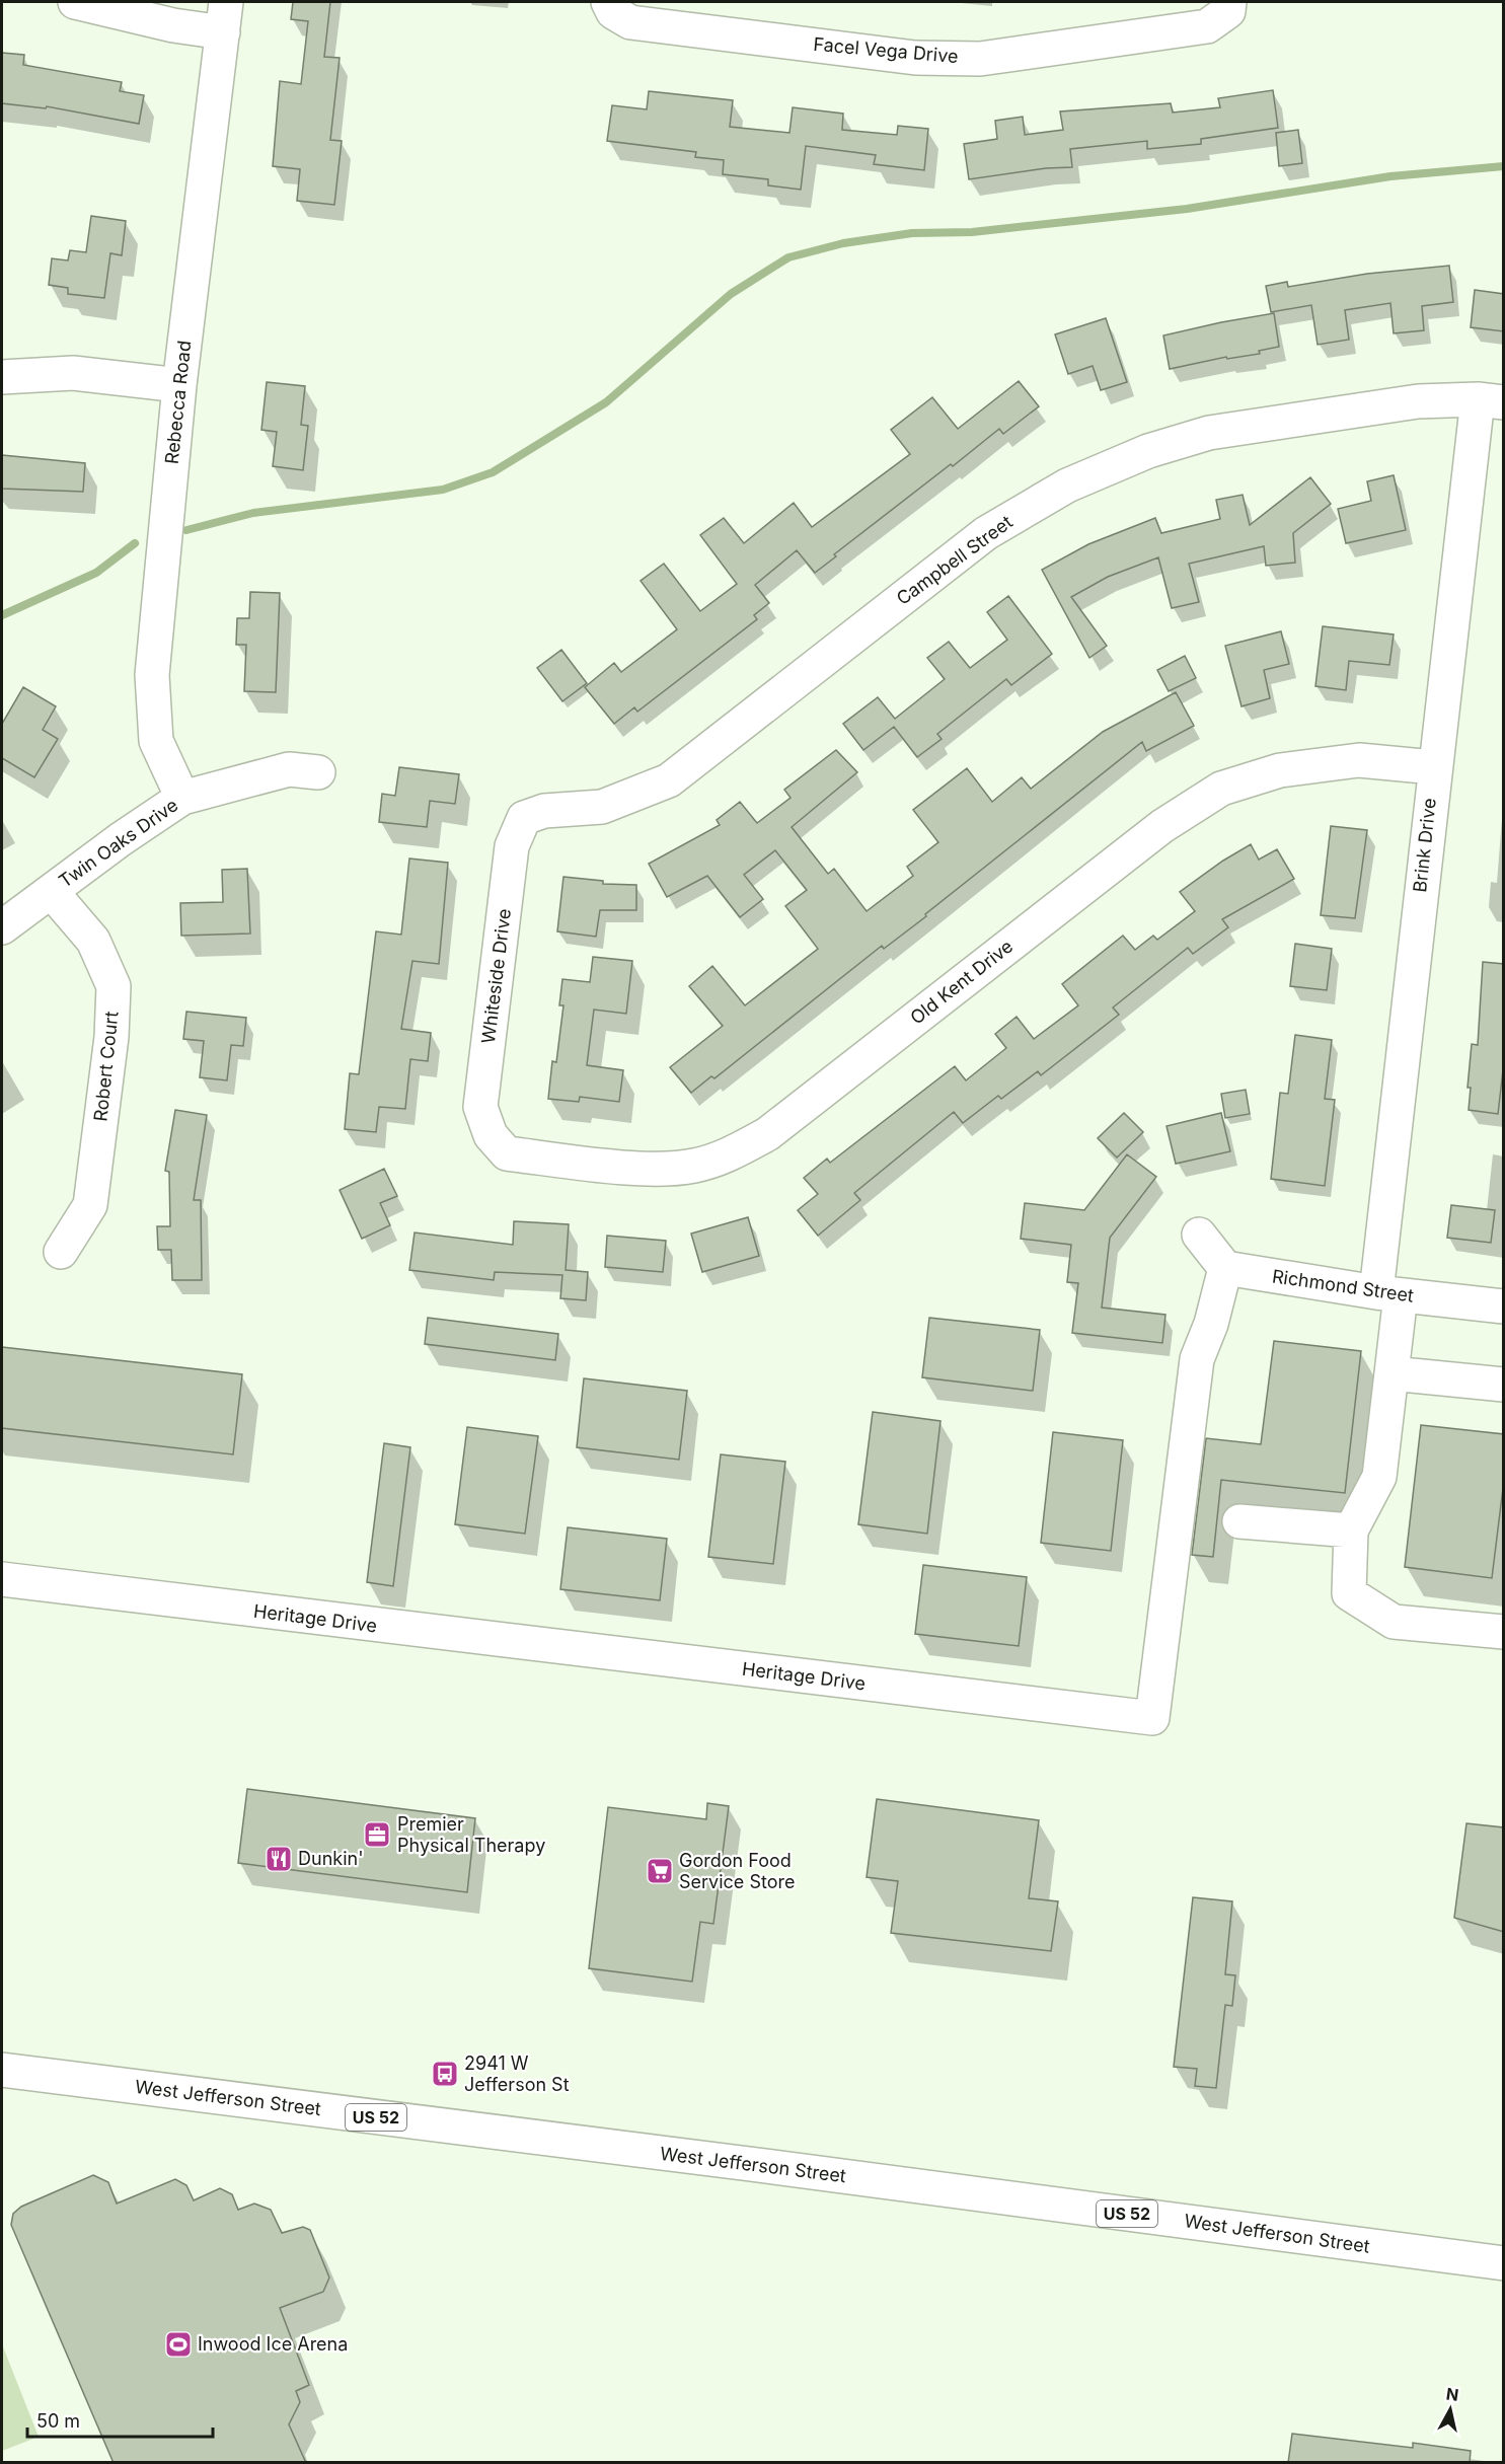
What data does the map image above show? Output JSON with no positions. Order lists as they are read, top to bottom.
{
  "streets": {
    "street": [
      "Facel Vega Drive",
      "Rebecca Road",
      "Campbell Street",
      "Twin Oaks Drive",
      "Brink Drive",
      "Whiteside Drive",
      "Old Kent Drive",
      "Robert Court",
      "Richmond Street",
      "Heritage Drive",
      "West Jefferson Street",
      "US 52"
    ]
  },
  "crossings": [
    ["Rebecca Road", "Twin Oaks Drive"],
    ["Campbell Street", "Brink Drive"],
    ["Campbell Street", "Whiteside Drive"],
    ["Twin Oaks Drive", "Robert Court"],
    ["Brink Drive", "Old Kent Drive"],
    ["Brink Drive", "Richmond Street"],
    ["Whiteside Drive", "Old Kent Drive"],
    ["Richmond Street", "Heritage Drive"]
  ],
  "places": {
    "office": ["Premier Physical Therapy"],
    "restaurant": ["Dunkin'"],
    "supermarket": ["Gordon Food Service Store"],
    "bus stop": ["2941 W Jefferson St"],
    "sports": ["Inwood Ice Arena"]
  },
  "scale_bar": "50 m",
  "north": "top"
}
